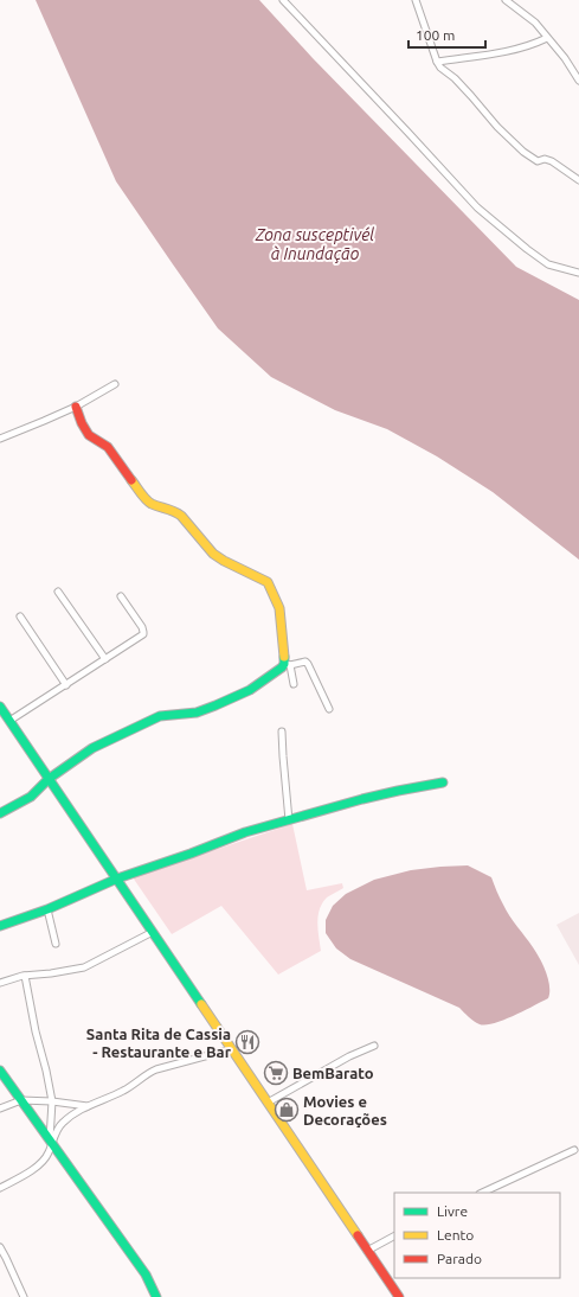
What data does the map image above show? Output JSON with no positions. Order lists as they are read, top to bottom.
{
  "water": ["Zona susceptivél à Inundação"],
  "places": {
    "restaurant": ["Santa Rita de Cassia - Restaurante e Bar"],
    "supermarket": ["BemBarato"],
    "shop": ["Movies e Decorações"]
  },
  "legend": ["Livre", "Lento", "Parado"],
  "scale_bar": "100 m"
}
